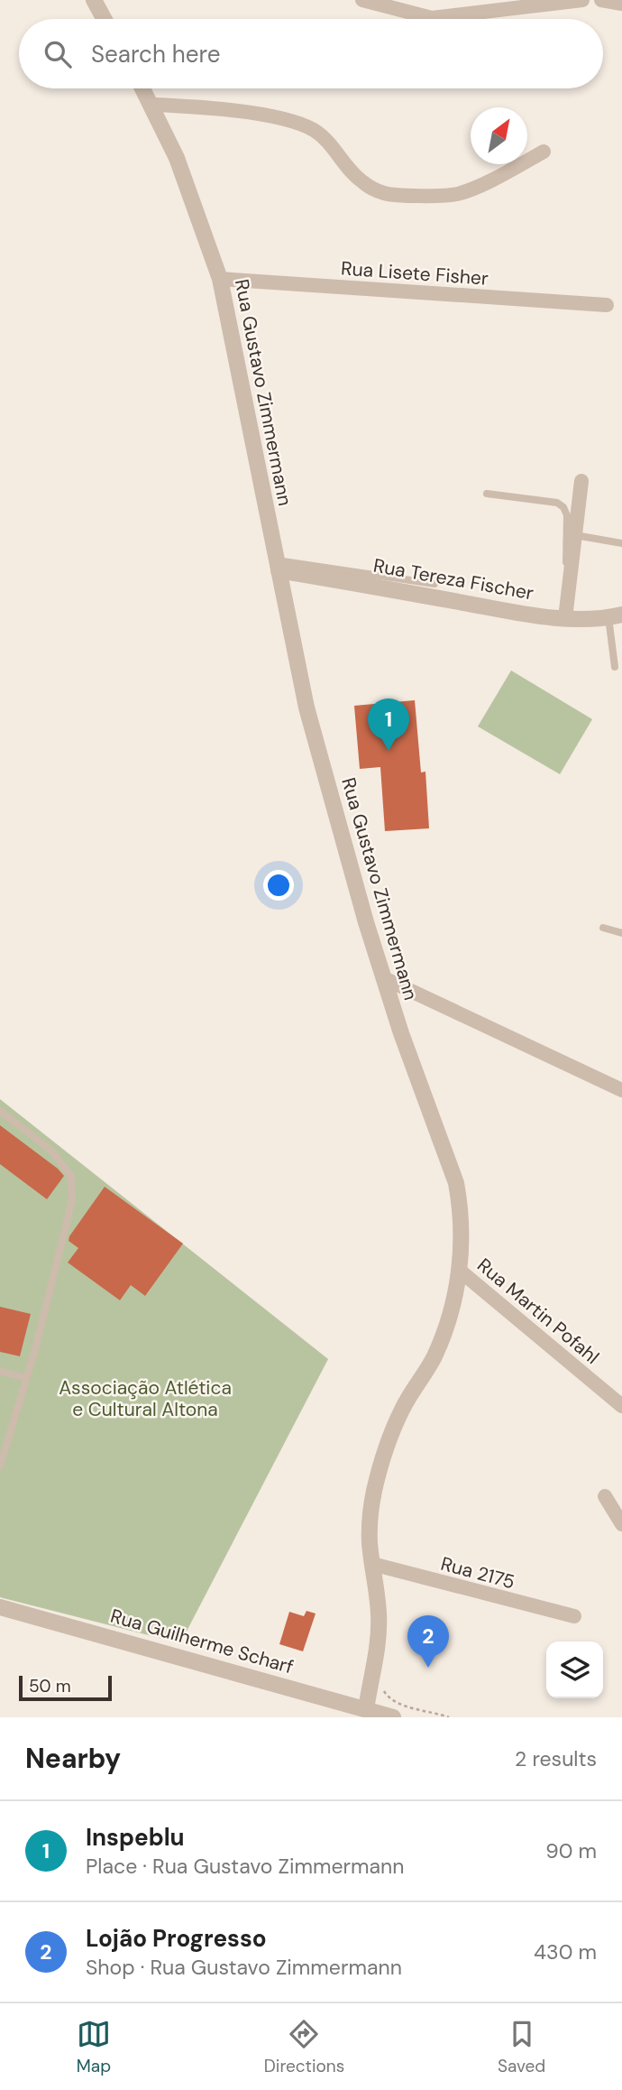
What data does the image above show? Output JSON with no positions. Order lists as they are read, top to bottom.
{
  "streets": {
    "street": [
      "Rua Lisete Fisher",
      "Rua Gustavo Zimmermann",
      "Rua Tereza Fischer",
      "Rua Martin Pofahl",
      "Rua 2175",
      "Rua Guilherme Scharf"
    ]
  },
  "crossings": [
    ["Rua Lisete Fisher", "Rua Gustavo Zimmermann"],
    ["Rua Gustavo Zimmermann", "Rua Tereza Fischer"],
    ["Rua Gustavo Zimmermann", "Rua Martin Pofahl"],
    ["Rua Gustavo Zimmermann", "Rua 2175"],
    ["Rua Gustavo Zimmermann", "Rua Guilherme Scharf"]
  ],
  "parks": ["Associação Atlética e Cultural Altona"],
  "scale_bar": "50 m",
  "north": "top right",
  "page": {
    "search": "Search here",
    "pins": ["1", "2"],
    "scale": "50 m",
    "heading": ["Nearby", "2 results"],
    "list": [
      {
        "mark": "1",
        "name": "Inspeblu",
        "note": "Place · Rua Gustavo Zimmermann",
        "value": "90 m"
      },
      {
        "mark": "2",
        "name": "Lojão Progresso",
        "note": "Shop · Rua Gustavo Zimmermann",
        "value": "430 m"
      }
    ],
    "nav": ["Map", "Directions", "Saved"]
  }
}
